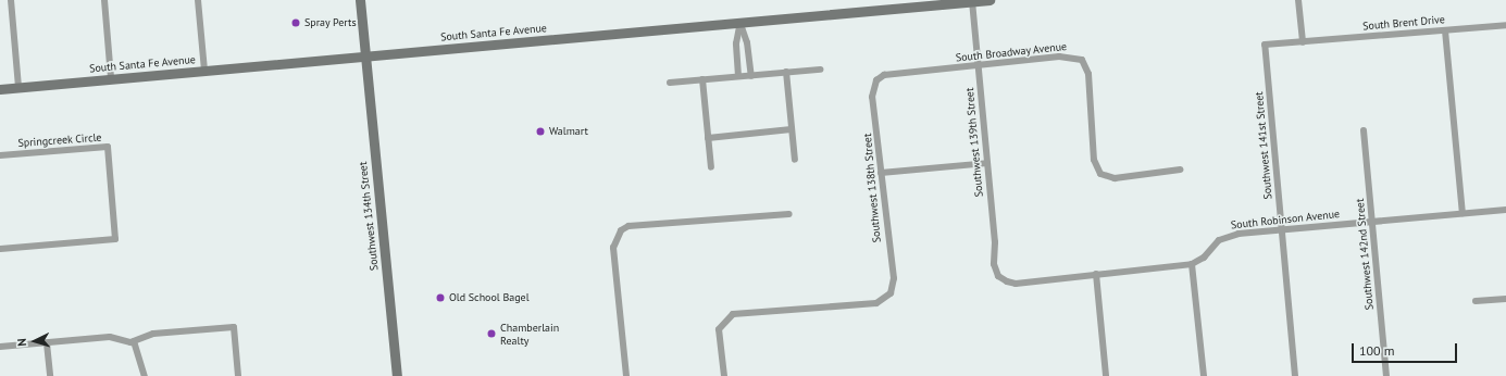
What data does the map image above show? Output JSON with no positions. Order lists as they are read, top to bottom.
{
  "streets": {
    "main road": ["South Santa Fe Avenue", "Southwest 134th Street"],
    "street": [
      "South Brent Drive",
      "South Broadway Avenue",
      "Springcreek Circle",
      "Southwest 139th Street",
      "Southwest 141st Street",
      "Southwest 138th Street",
      "South Robinson Avenue",
      "Southwest 142nd Street"
    ]
  },
  "crossings": [
    ["South Brent Drive", "Southwest 141st Street"],
    ["South Santa Fe Avenue", "Southwest 139th Street"],
    ["South Santa Fe Avenue", "Southwest 134th Street"],
    ["South Broadway Avenue", "Southwest 139th Street"],
    ["South Broadway Avenue", "Southwest 138th Street"],
    ["Southwest 141st Street", "South Robinson Avenue"],
    ["South Robinson Avenue", "Southwest 142nd Street"]
  ],
  "places": [
    "Spray Perts",
    "Walmart",
    "Old School Bagel",
    "Chamberlain Realty"
  ],
  "scale_bar": "100 m",
  "north": "left"
}
